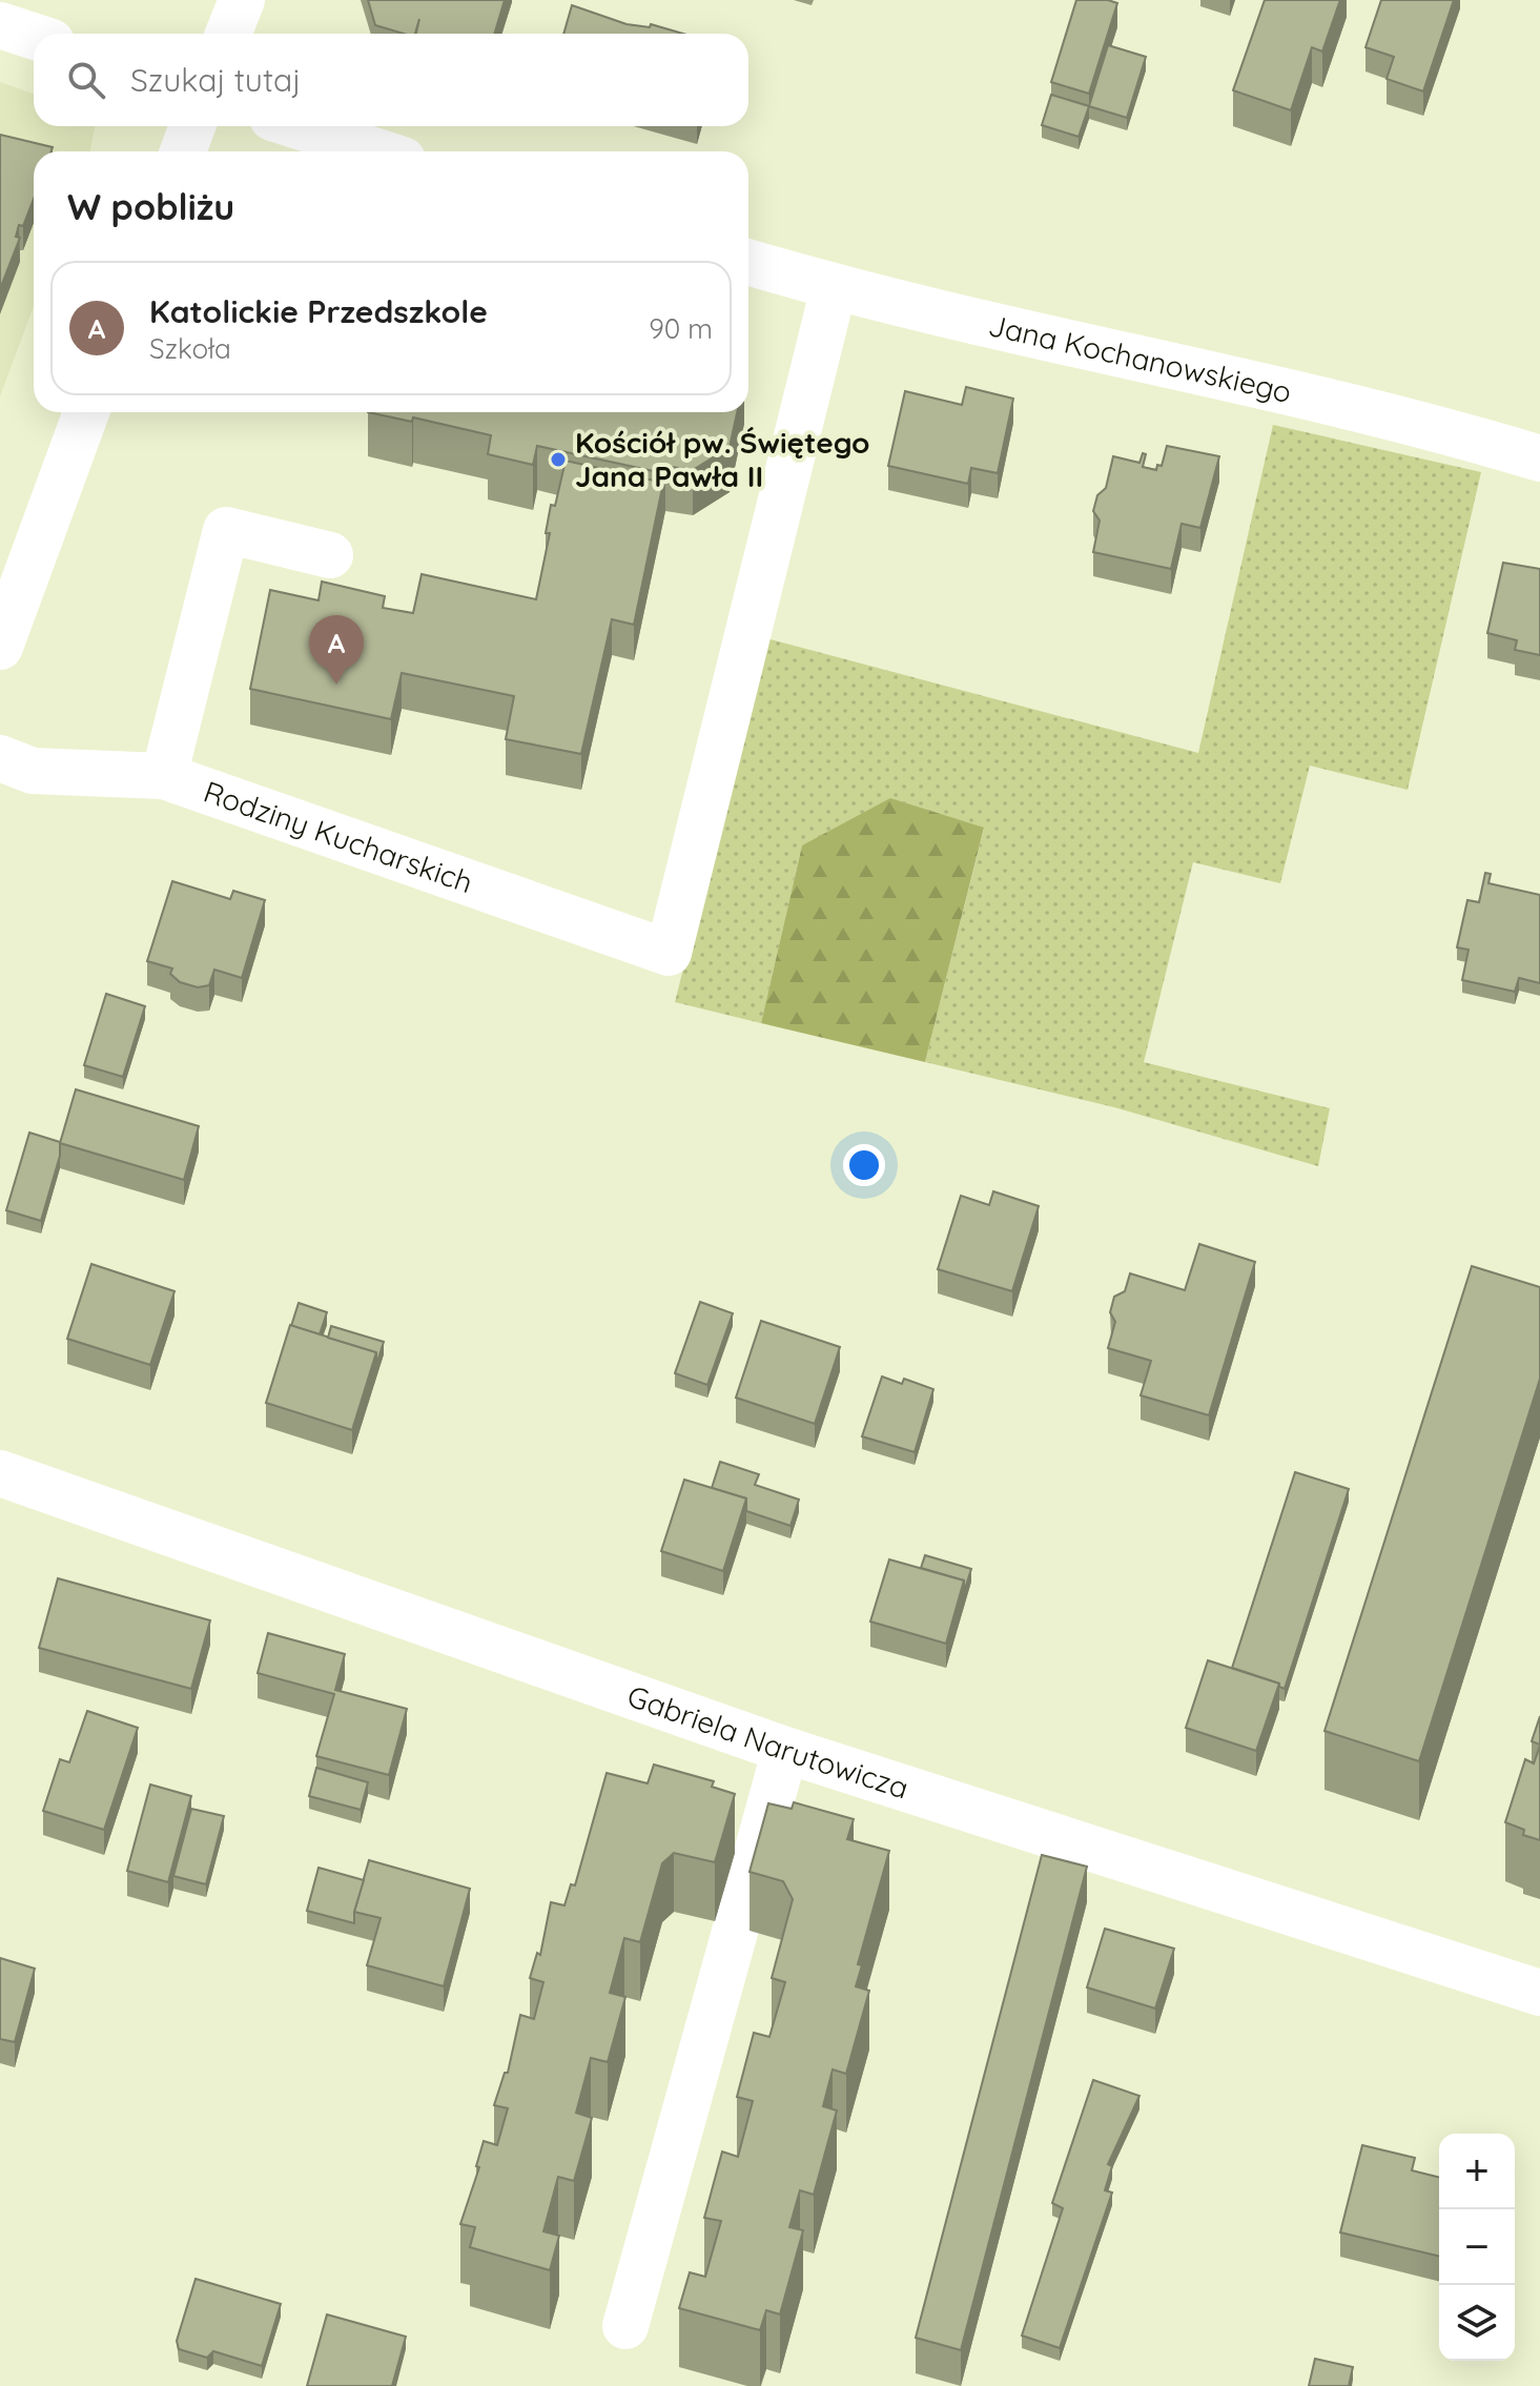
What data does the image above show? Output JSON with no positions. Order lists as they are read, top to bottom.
{
  "streets": {
    "street": ["Jana Kochanowskiego", "Rodziny Kucharskich", "Gabriela Narutowicza"]
  },
  "crossings": [
    ["Jana Kochanowskiego", "Rodziny Kucharskich"]
  ],
  "places": ["Kościół pw. Świętego Jana Pawła II"],
  "page": {
    "search": "Szukaj tutaj",
    "heading": "W pobliżu",
    "list": [
      {
        "mark": "A",
        "name": "Katolickie Przedszkole",
        "note": "Szkoła",
        "value": "90 m"
      }
    ],
    "pins": "A",
    "map_buttons": ["+", "−"]
  }
}
